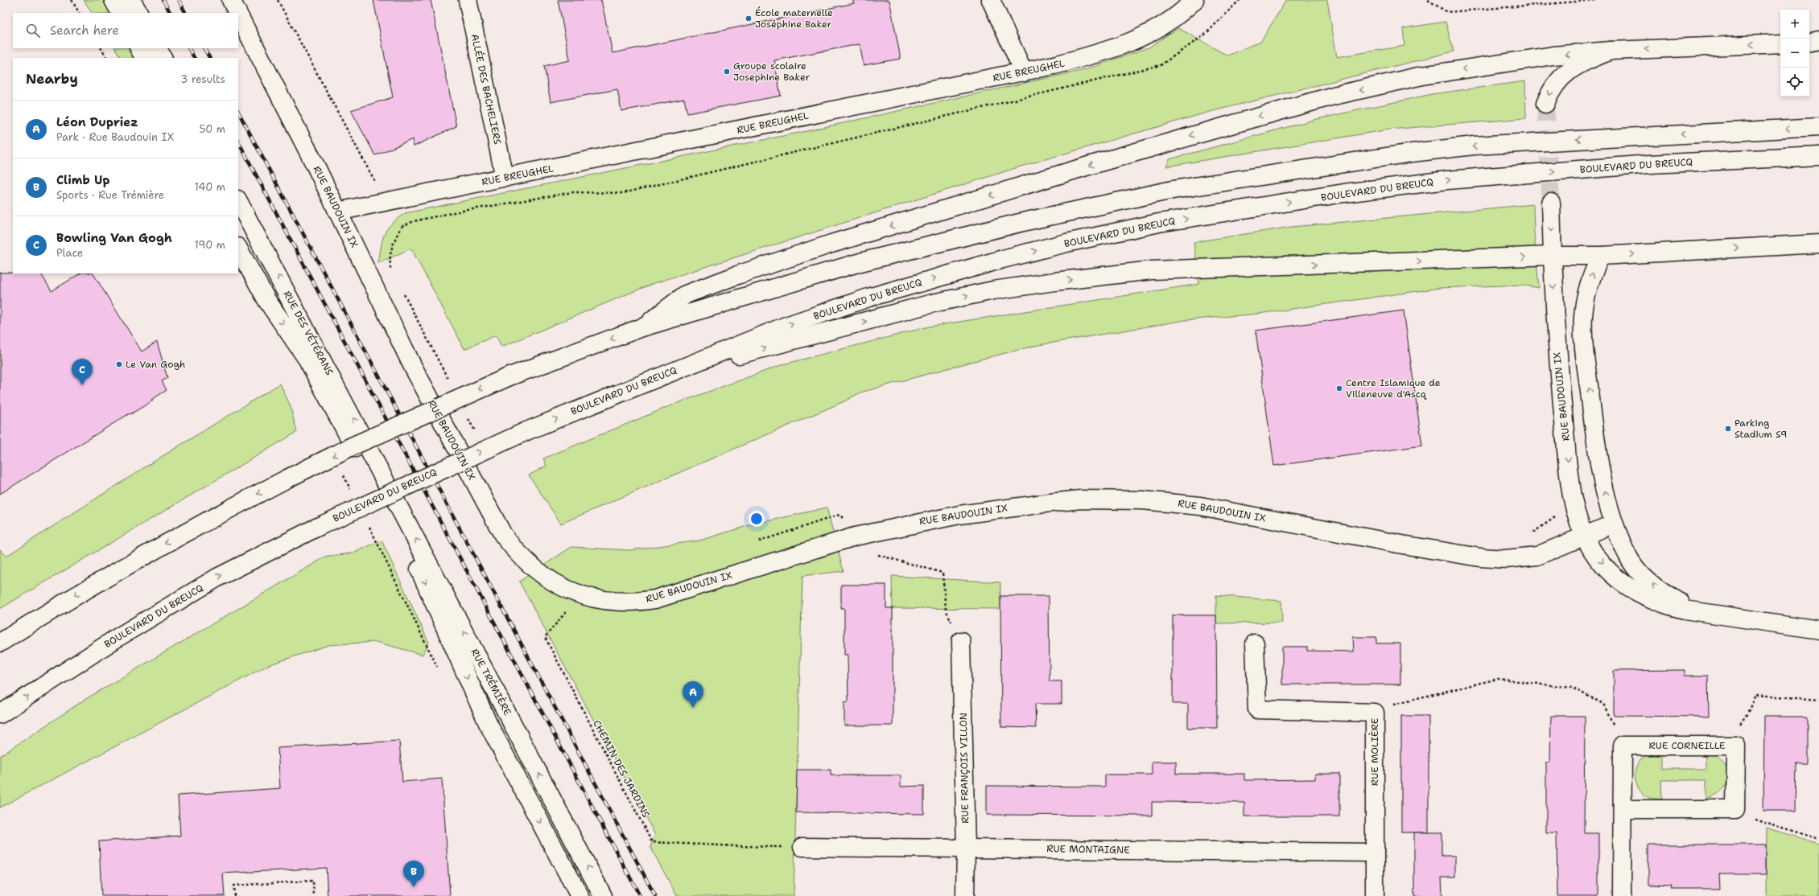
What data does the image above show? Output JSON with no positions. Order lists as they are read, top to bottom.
{
  "streets": {
    "main road": [
      "RUE BREUGHEL",
      "ALLÉE DES BACHELIERS",
      "BOULEVARD DU BREUCQ",
      "RUE BAUDOUIN IX",
      "RUE DES VÉTÉRANS",
      "RUE TRÉMIÈRE",
      "RUE CORNEILLE",
      "RUE MOLIÈRE",
      "RUE FRANÇOIS VILLON",
      "RUE MONTAIGNE"
    ],
    "path": ["CHEMIN DES JARDINS"]
  },
  "crossings": [
    ["RUE BREUGHEL", "ALLÉE DES BACHELIERS"],
    ["RUE BREUGHEL", "RUE BAUDOUIN IX"],
    ["RUE BAUDOUIN IX", "CHEMIN DES JARDINS"],
    ["RUE DES VÉTÉRANS", "RUE TRÉMIÈRE"],
    ["RUE MOLIÈRE", "RUE MONTAIGNE"],
    ["RUE FRANÇOIS VILLON", "RUE MONTAIGNE"],
    ["CHEMIN DES JARDINS", "RUE MONTAIGNE"]
  ],
  "places": [
    "École maternelle Joséphine Baker",
    "Groupe scolaire Josephine Baker",
    "Le Van Gogh",
    "Centre Islamique de Villeneuve d'Ascq",
    "Parking Stadium S9"
  ],
  "page": {
    "map_buttons": ["+", "−"],
    "search": "Search here",
    "heading": ["Nearby", "3 results"],
    "list": [
      {
        "mark": "A",
        "name": "Léon Dupriez",
        "note": "Park · Rue Baudouin IX",
        "value": "50 m"
      },
      {
        "mark": "B",
        "name": "Climb Up",
        "note": "Sports · Rue Trémière",
        "value": "140 m"
      },
      {
        "mark": "C",
        "name": "Bowling Van Gogh",
        "note": "Place",
        "value": "190 m"
      }
    ],
    "pins": ["C", "A", "B"]
  }
}
